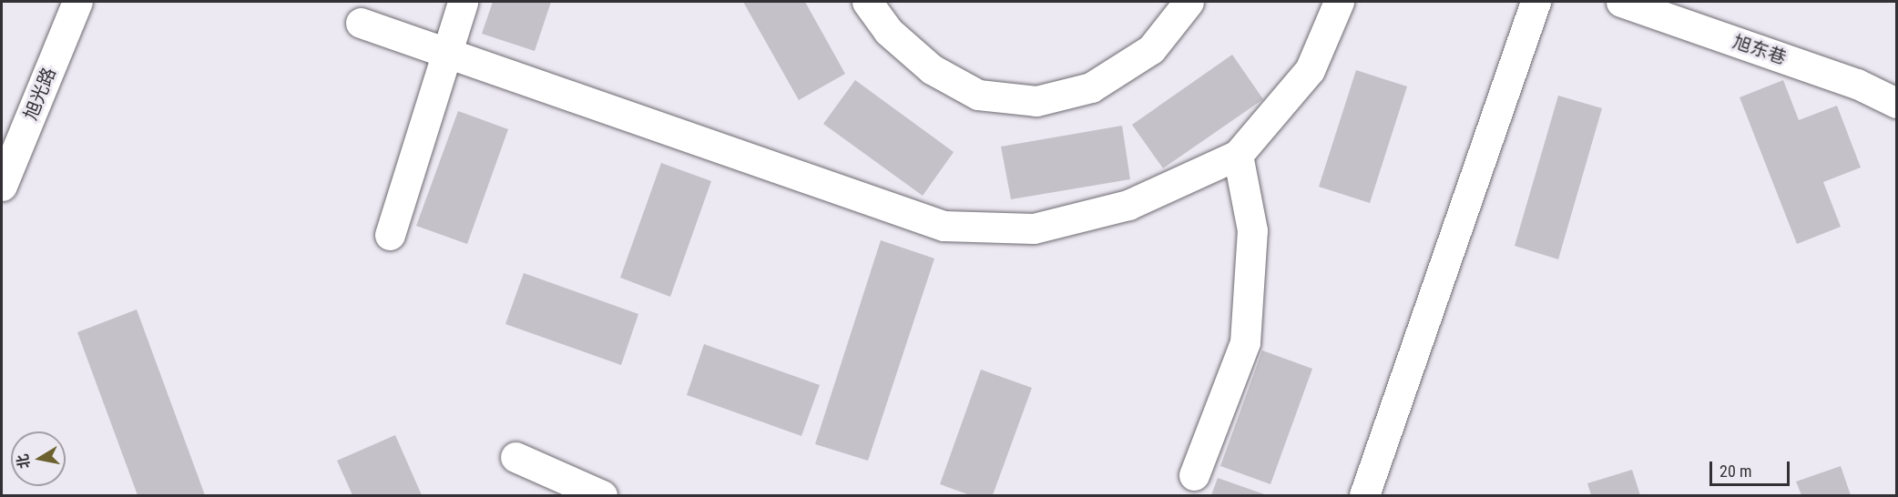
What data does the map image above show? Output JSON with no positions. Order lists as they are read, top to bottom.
{
  "streets": {
    "street": ["旭东巷", "旭光路"]
  },
  "scale_bar": "20 m",
  "north": "left"
}
